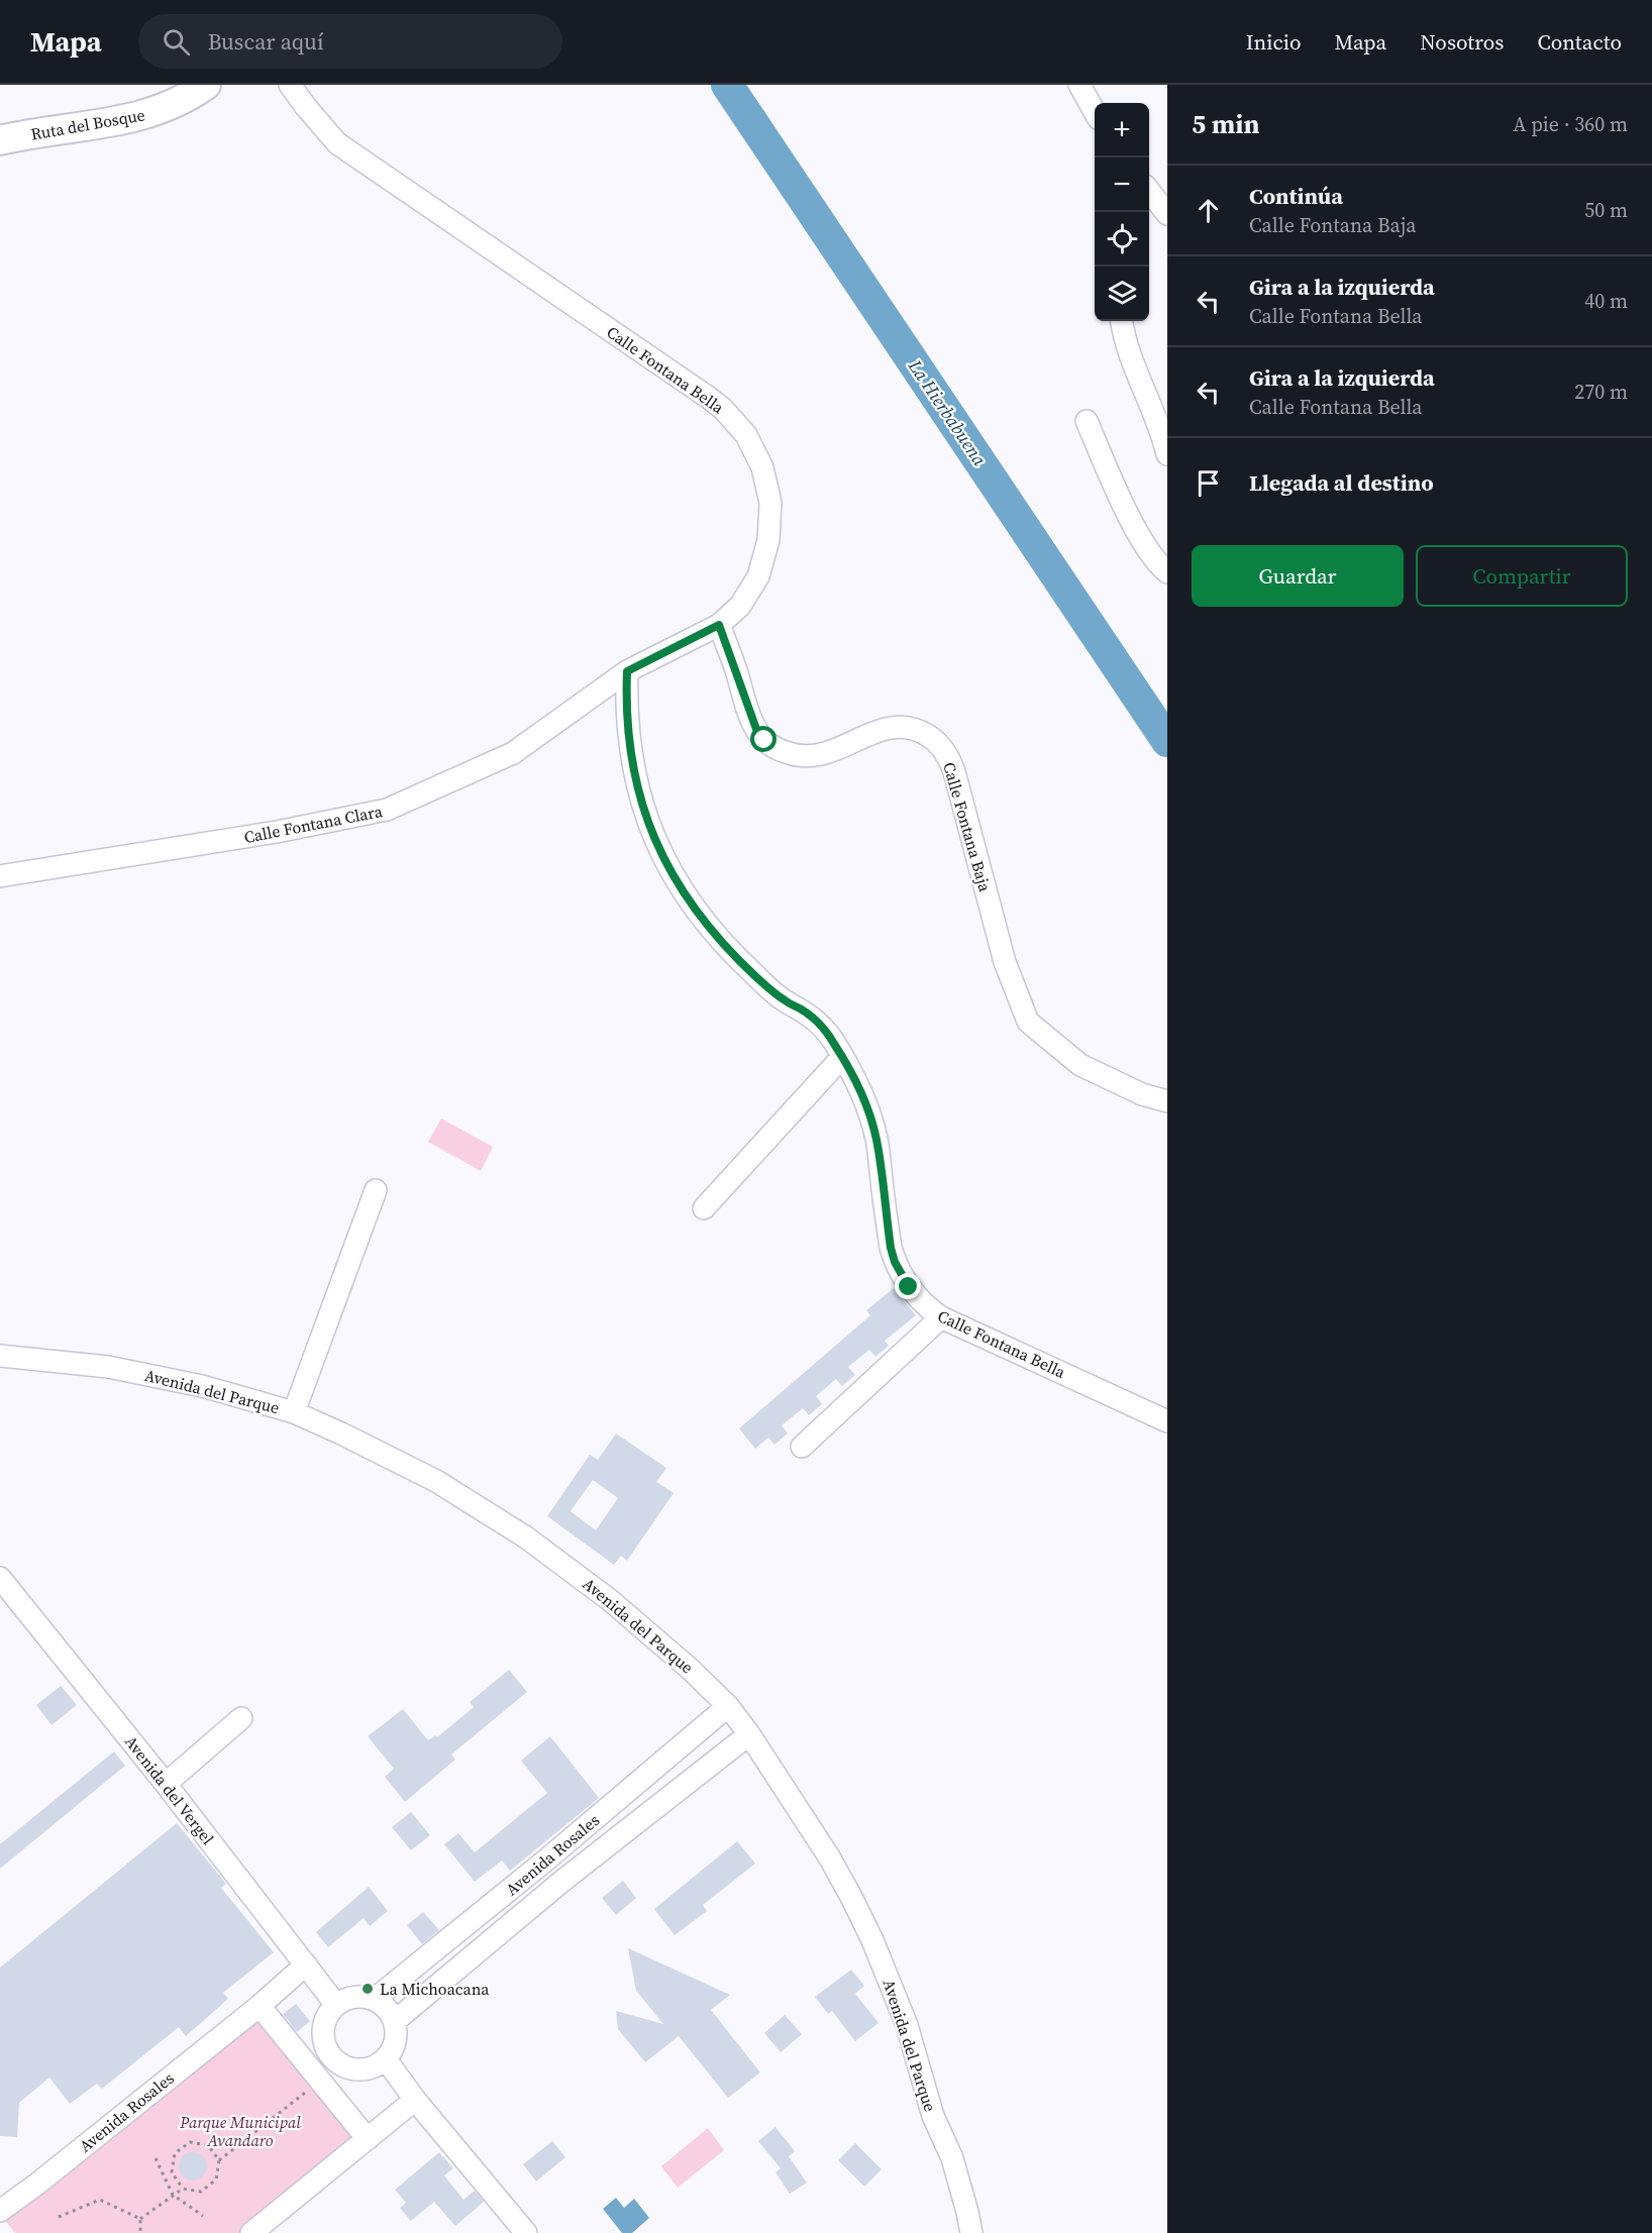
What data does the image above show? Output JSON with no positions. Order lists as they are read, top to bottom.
{
  "streets": {
    "street": [
      "Ruta del Bosque",
      "Calle Fontana Bella",
      "Calle Fontana Clara",
      "Calle Fontana Baja",
      "Avenida del Parque",
      "Avenida del Vergel",
      "Avenida Rosales"
    ]
  },
  "crossings": [
    ["Calle Fontana Bella", "Calle Fontana Clara"],
    ["Calle Fontana Bella", "Calle Fontana Baja"],
    ["Avenida del Parque", "Avenida Rosales"],
    ["Avenida del Vergel", "Avenida Rosales"]
  ],
  "water": ["La Hierbabuena"],
  "parks": ["Parque Municipal Avandaro"],
  "places": ["La Michoacana"],
  "page": {
    "header": "Mapa",
    "search": "Buscar aquí",
    "nav": [
      "Inicio",
      "Mapa",
      "Nosotros",
      "Contacto"
    ],
    "heading": ["5 min", "A pie · 360 m"],
    "map_buttons": ["+", "−"],
    "list": [
      ["Continúa", "Calle Fontana Baja", "50 m"],
      ["Gira a la izquierda", "Calle Fontana Bella", "40 m"],
      ["Gira a la izquierda", "Calle Fontana Bella", "270 m"],
      "Llegada al destino"
    ],
    "buttons": ["Guardar", "Compartir"]
  }
}
